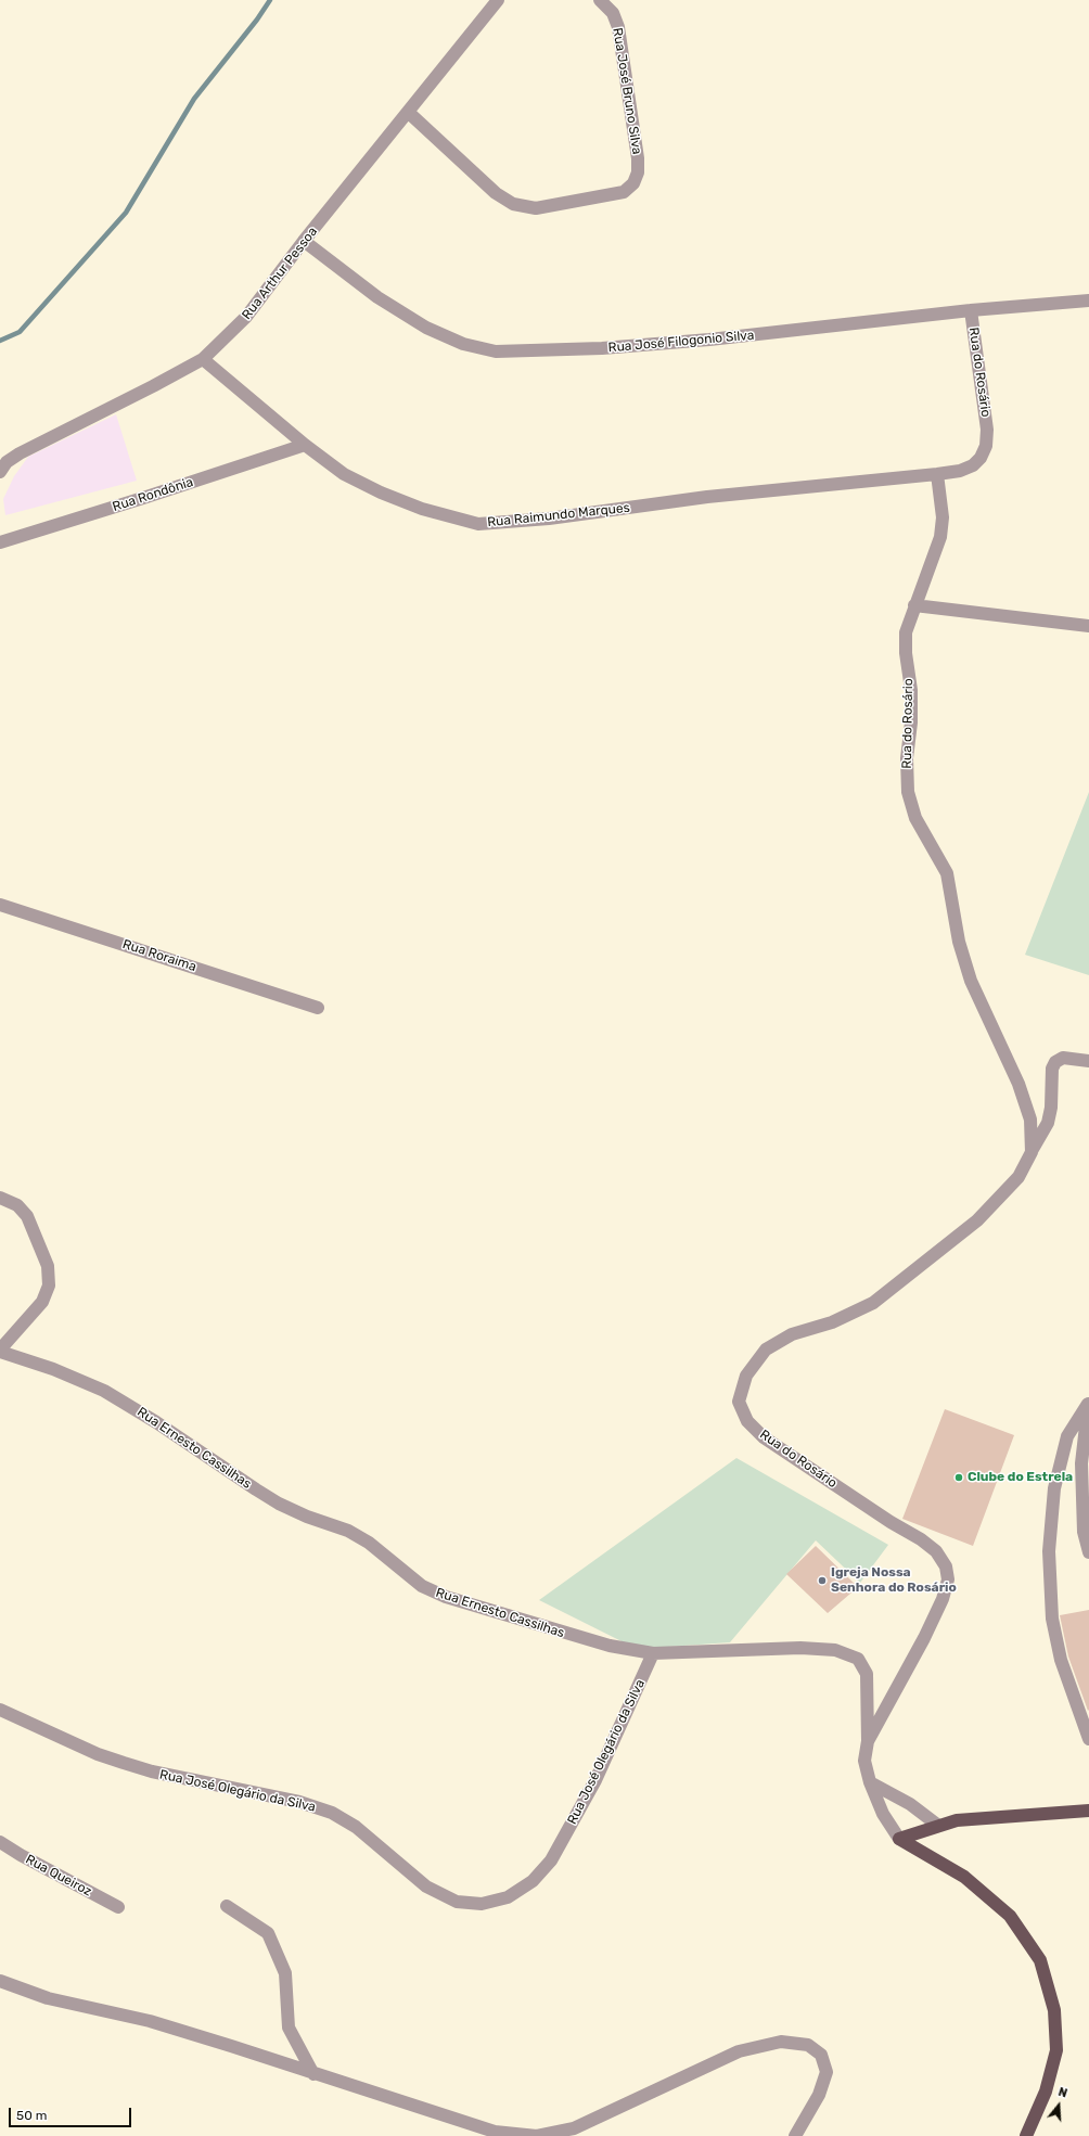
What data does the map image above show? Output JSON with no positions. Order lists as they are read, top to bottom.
{
  "streets": {
    "street": [
      "Rua José Bruno Silva",
      "Rua Arthur Pessoa",
      "Rua José Filogonio Silva",
      "Rua do Rosário",
      "Rua Rondônia",
      "Rua Raimundo Marques",
      "Rua Roraima",
      "Rua Ernesto Cassilhas",
      "Rua José Olegário da Silva",
      "Rua Queiroz"
    ]
  },
  "crossings": [
    ["Rua José Bruno Silva", "Rua Arthur Pessoa"],
    ["Rua Arthur Pessoa", "Rua José Filogonio Silva"],
    ["Rua Arthur Pessoa", "Rua Raimundo Marques"],
    ["Rua José Filogonio Silva", "Rua do Rosário"],
    ["Rua do Rosário", "Rua Raimundo Marques"],
    ["Rua do Rosário", "Rua Ernesto Cassilhas"],
    ["Rua Rondônia", "Rua Raimundo Marques"],
    ["Rua Ernesto Cassilhas", "Rua José Olegário da Silva"]
  ],
  "places": ["Clube do Estrela", "Igreja Nossa Senhora do Rosário"],
  "scale_bar": "50 m",
  "north": "top"
}
